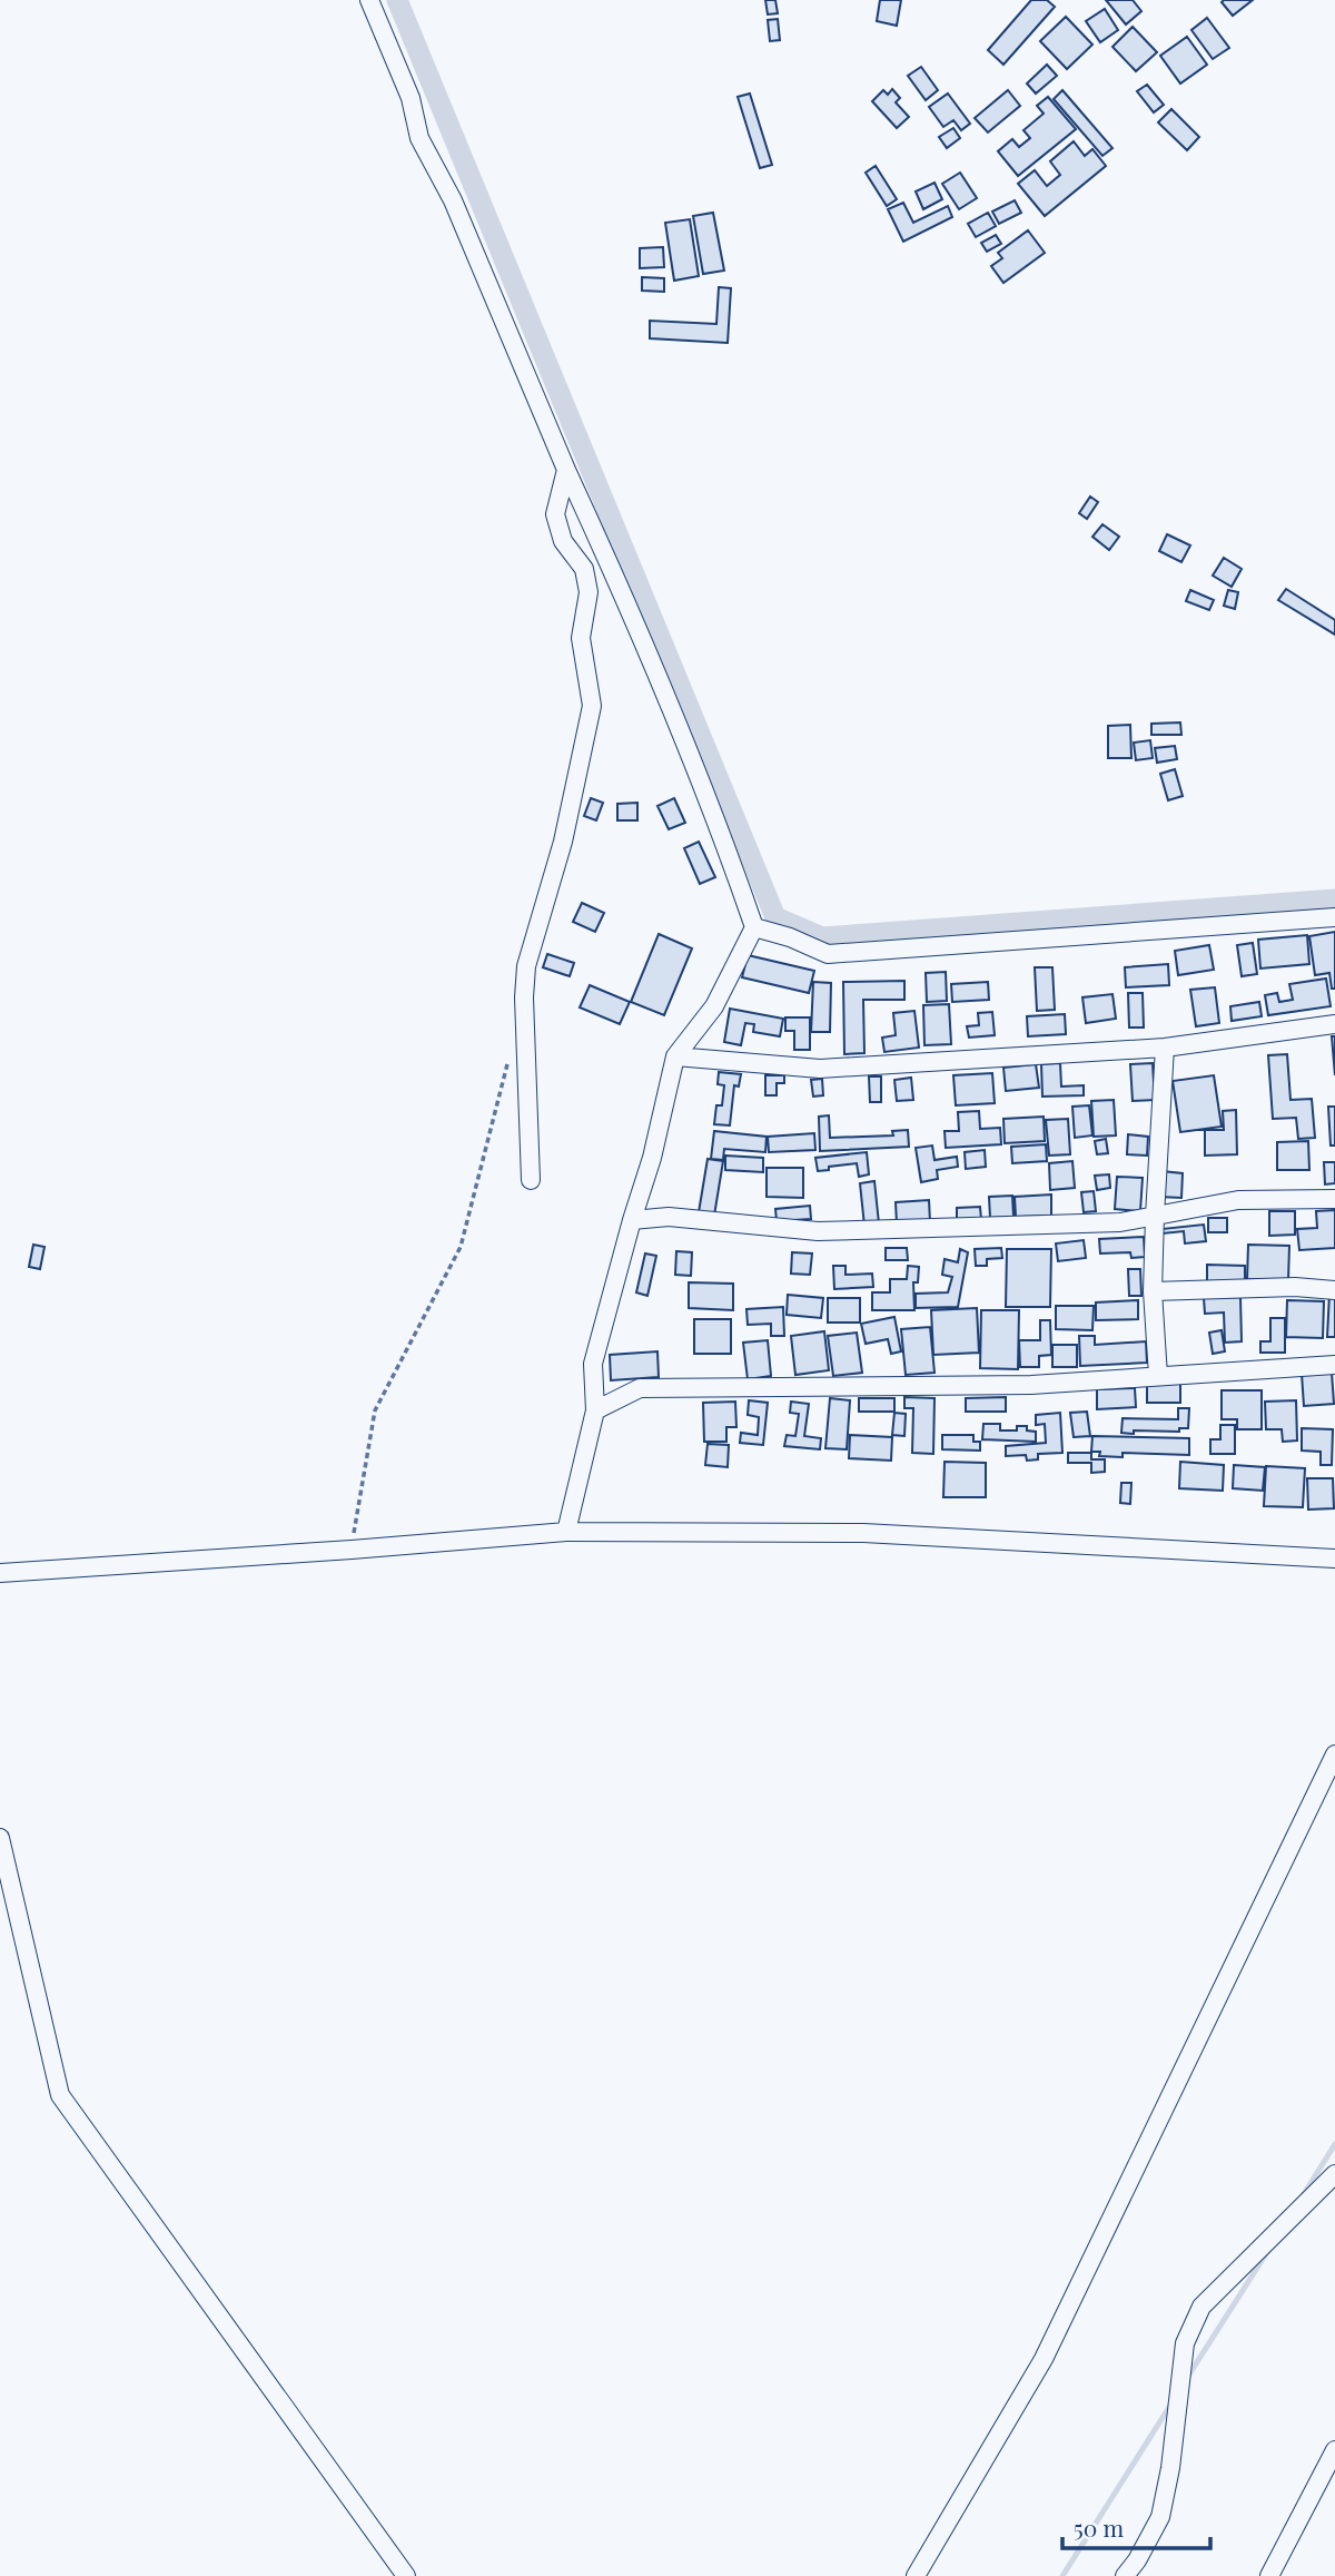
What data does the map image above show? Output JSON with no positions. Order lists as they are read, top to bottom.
{
  "scale_bar": "50 m"
}
